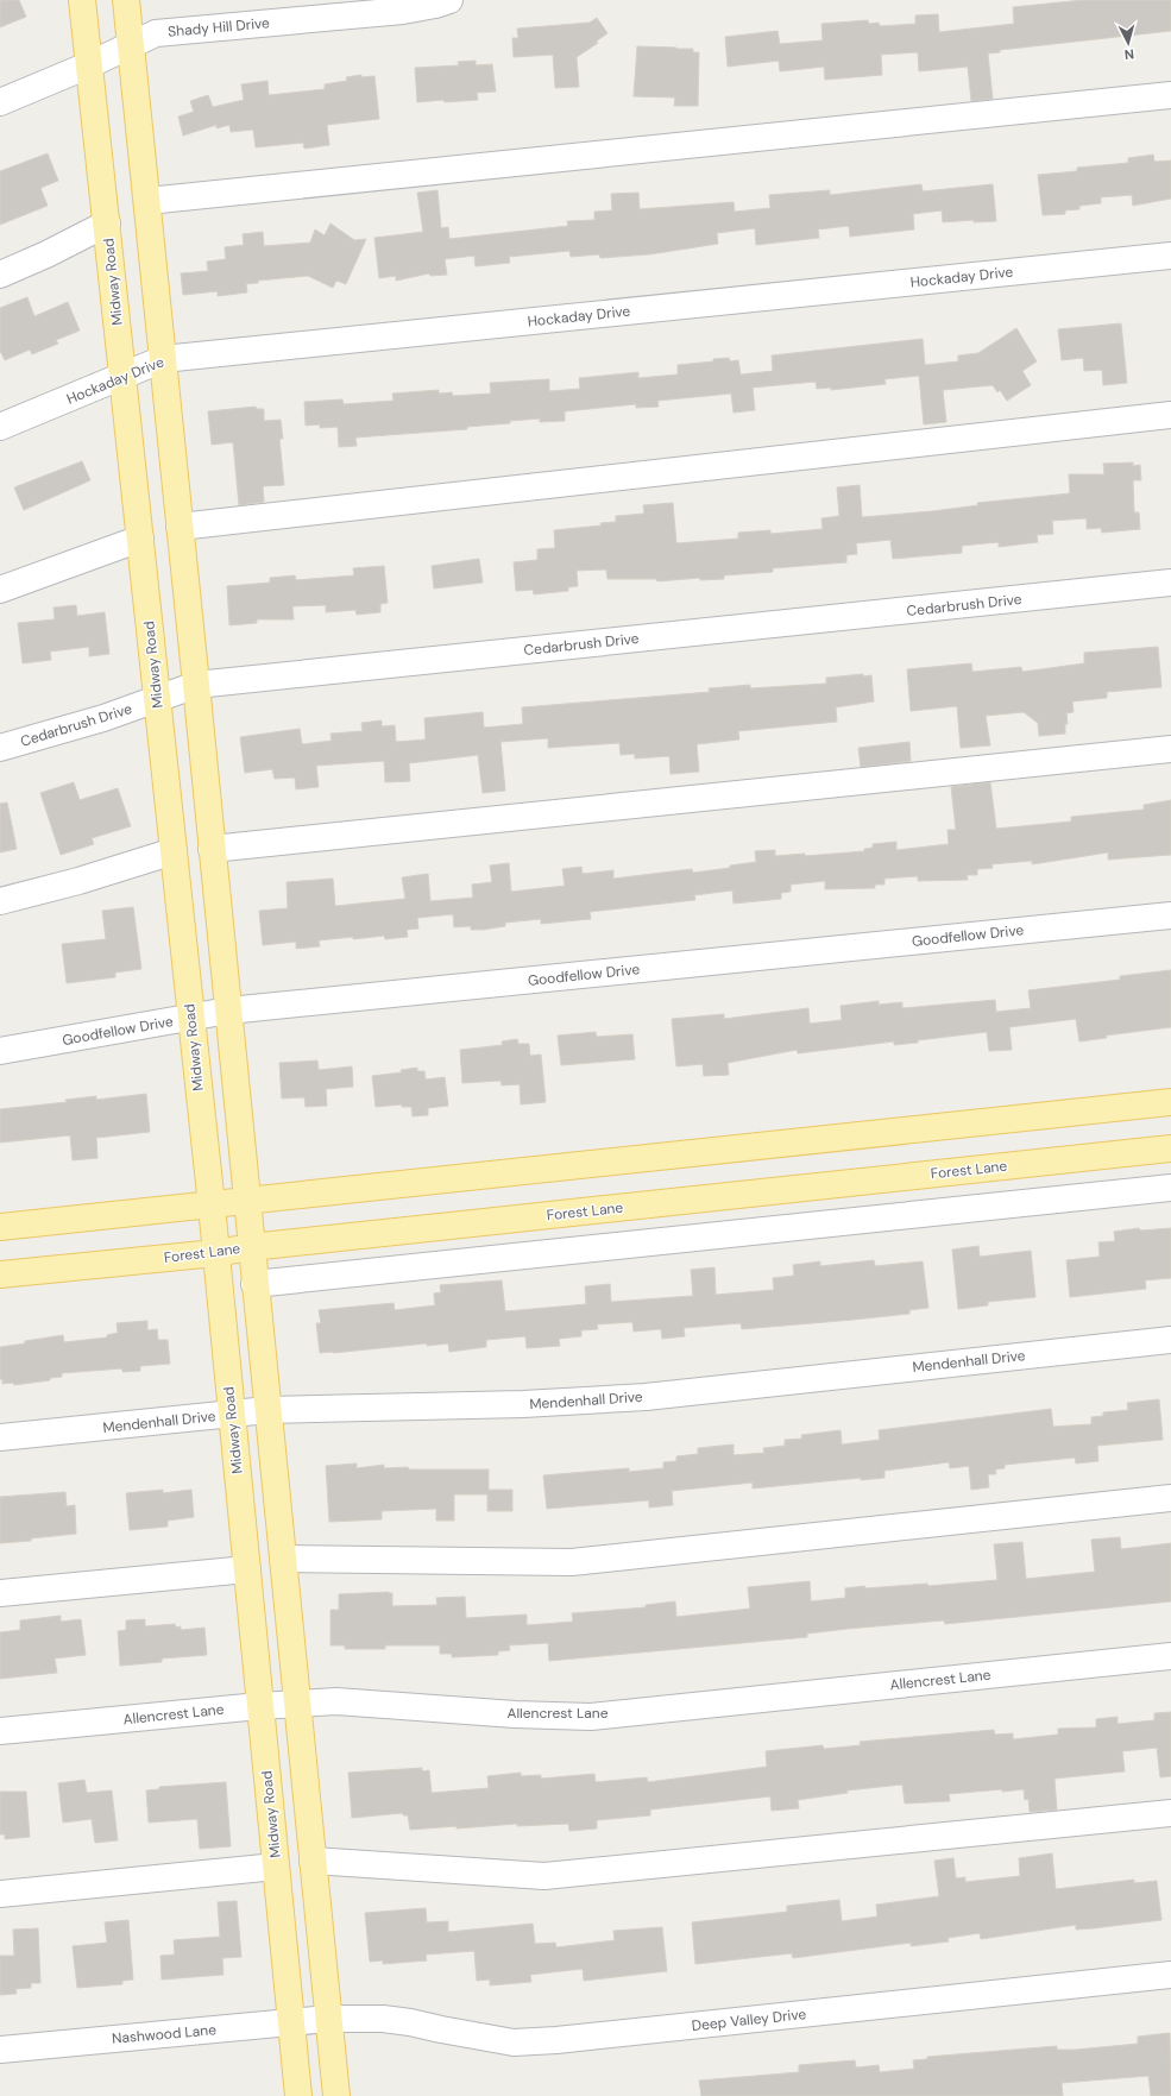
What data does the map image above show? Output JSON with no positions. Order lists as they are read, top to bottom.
{
  "streets": {
    "main road": ["Midway Road", "Forest Lane"],
    "street": [
      "Shady Hill Drive",
      "Hockaday Drive",
      "Cedarbrush Drive",
      "Goodfellow Drive",
      "Mendenhall Drive",
      "Allencrest Lane",
      "Deep Valley Drive",
      "Nashwood Lane"
    ]
  },
  "crossings": [
    ["Shady Hill Drive", "Midway Road"],
    ["Hockaday Drive", "Midway Road"],
    ["Midway Road", "Cedarbrush Drive"],
    ["Midway Road", "Goodfellow Drive"],
    ["Midway Road", "Forest Lane"],
    ["Midway Road", "Mendenhall Drive"],
    ["Midway Road", "Allencrest Lane"],
    ["Midway Road", "Nashwood Lane"],
    ["Deep Valley Drive", "Nashwood Lane"]
  ],
  "north": "bottom"
}
